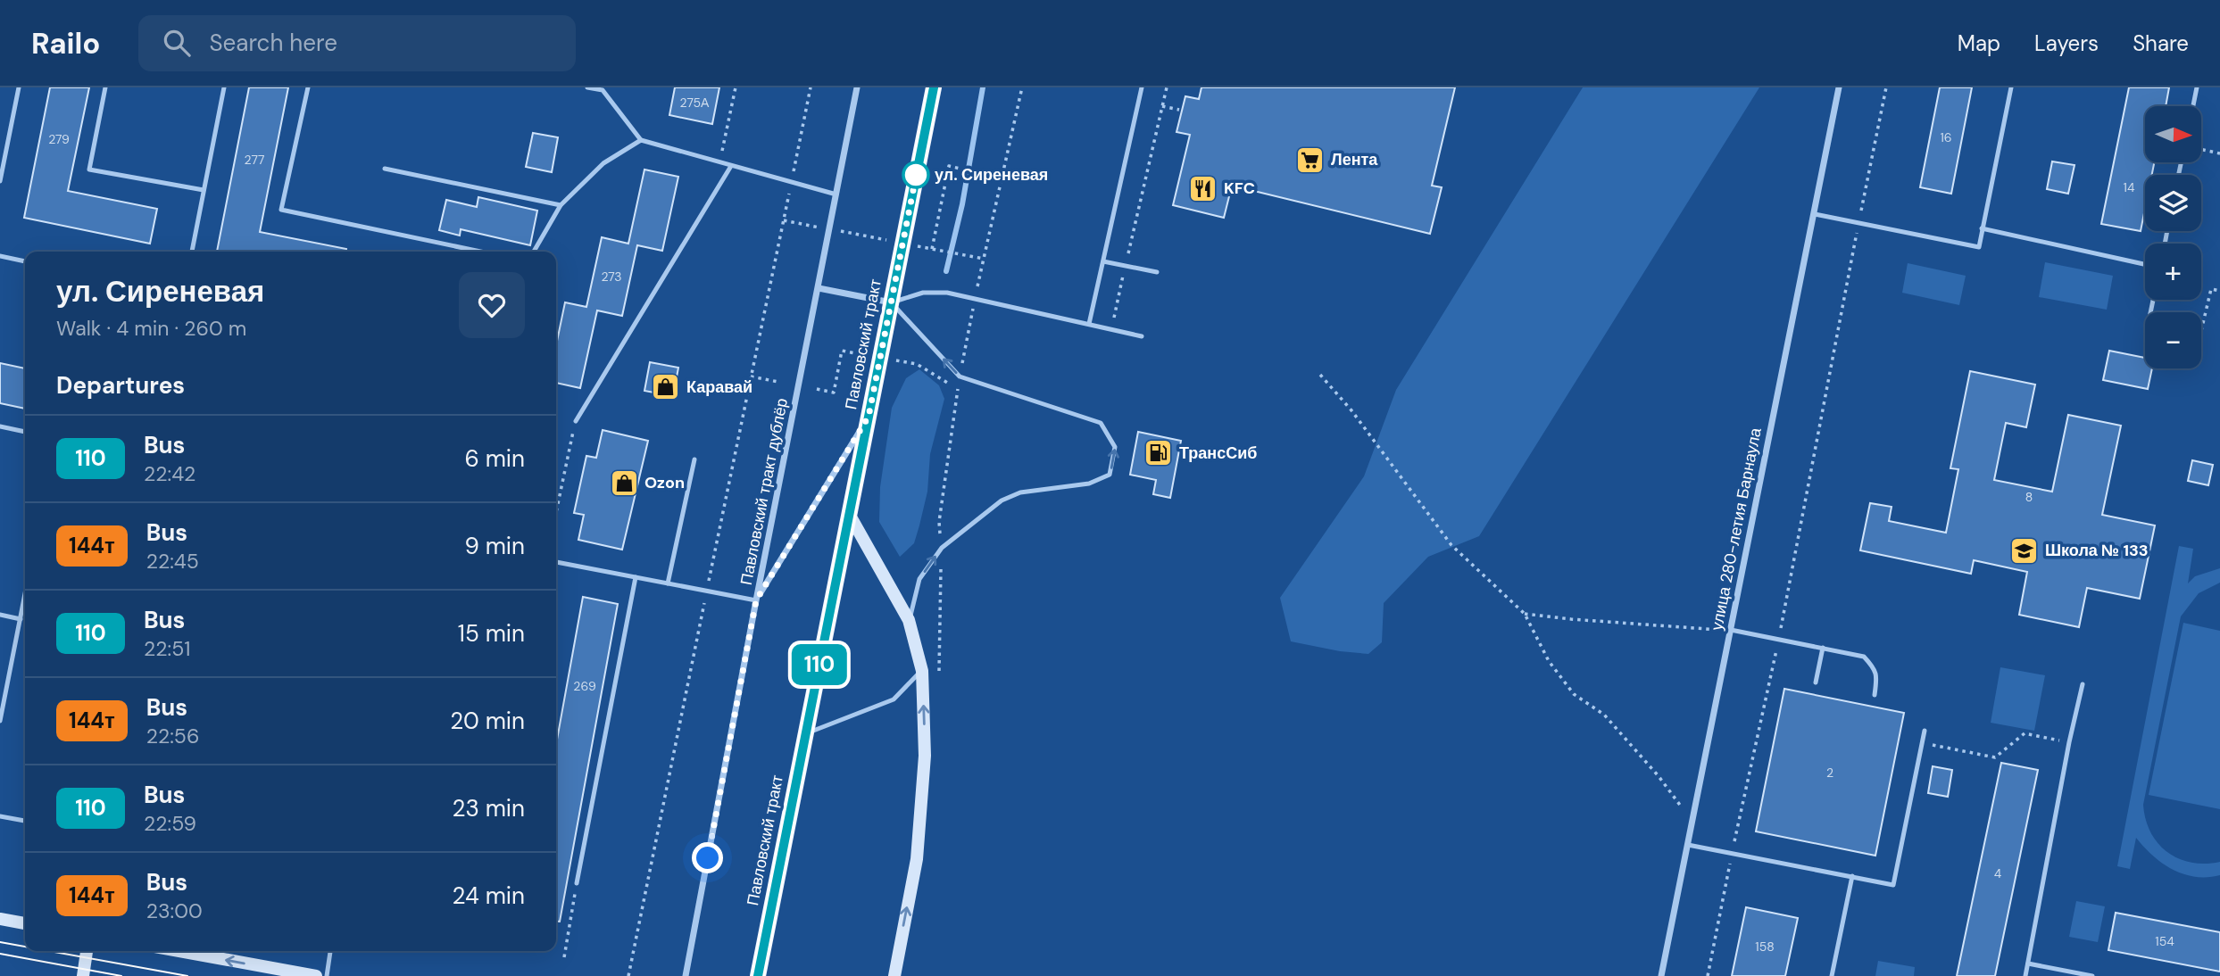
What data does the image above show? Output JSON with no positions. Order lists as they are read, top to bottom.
{
  "streets": {
    "main road": ["Павловский тракт"],
    "street": ["Павловский тракт дублёр", "улица 280-летия Барнаула"]
  },
  "places": {
    "supermarket": ["Лента"],
    "other": ["ул. Сиреневая"],
    "restaurant": ["KFC"],
    "shop": ["Каравай", "Ozon"],
    "fuel station": ["ТрансСиб"],
    "school or university": ["Школа № 133"]
  },
  "lines": ["bus line 110"],
  "house_numbers": [
    "275А",
    "16",
    "279",
    "277",
    "14",
    "273",
    "8",
    "269",
    "2",
    "4",
    "154",
    "158"
  ],
  "north": "right",
  "page": {
    "header": "Railo",
    "search": "Search here",
    "nav": ["Map", "Layers", "Share"],
    "on_map": "110",
    "map_buttons": ["+", "−"],
    "heading": [
      ["ул. Сиреневая", "Walk · 4 min · 260 m"],
      "Departures"
    ],
    "list": [
      {
        "mark": "110",
        "name": "Bus",
        "note": "22:42",
        "value": "6 min"
      },
      {
        "mark": "144т",
        "name": "Bus",
        "note": "22:45",
        "value": "9 min"
      },
      {
        "mark": "110",
        "name": "Bus",
        "note": "22:51",
        "value": "15 min"
      },
      {
        "mark": "144т",
        "name": "Bus",
        "note": "22:56",
        "value": "20 min"
      },
      {
        "mark": "110",
        "name": "Bus",
        "note": "22:59",
        "value": "23 min"
      },
      {
        "mark": "144т",
        "name": "Bus",
        "note": "23:00",
        "value": "24 min"
      }
    ]
  }
}
